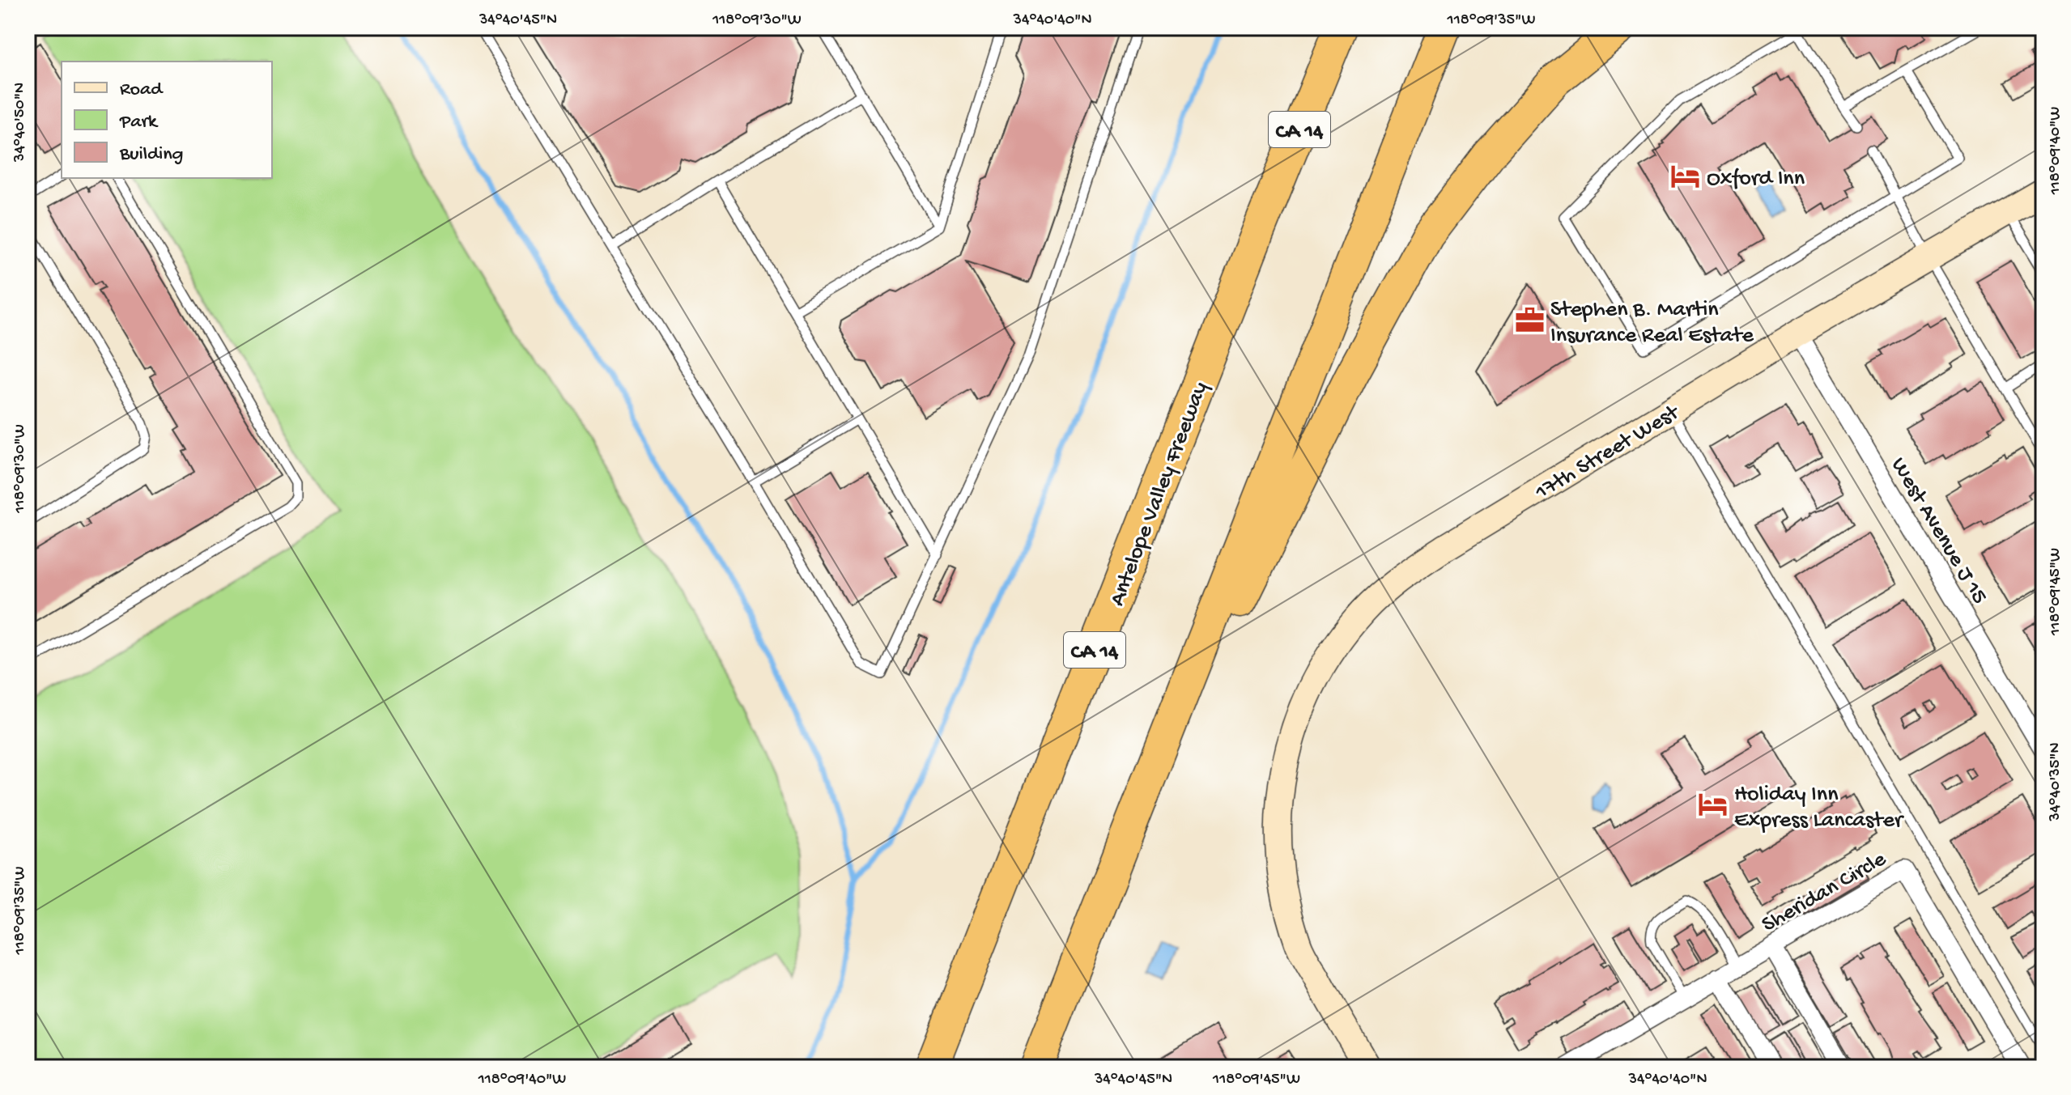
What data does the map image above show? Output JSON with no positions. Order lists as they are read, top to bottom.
{
  "streets": {
    "highway": ["CA 14", "Antelope Valley Freeway"],
    "street": ["17th Street West", "West Avenue J 15", "Sheridan Circle"]
  },
  "crossings": [
    ["17th Street West", "West Avenue J 15"]
  ],
  "places": {
    "hotel": ["Oxford Inn", "Holiday Inn Express Lancaster"],
    "office": ["Stephen B. Martin Insurance Real Estate"]
  },
  "legend": ["Road", "Park", "Building"],
  "coordinates": [
    "34°40'45\"N",
    "118°09'30\"W",
    "34°40'40\"N",
    "118°09'35\"W",
    "34°40'50\"N",
    "118°09'40\"W",
    "118°09'45\"W",
    "34°40'35\"N"
  ]
}
